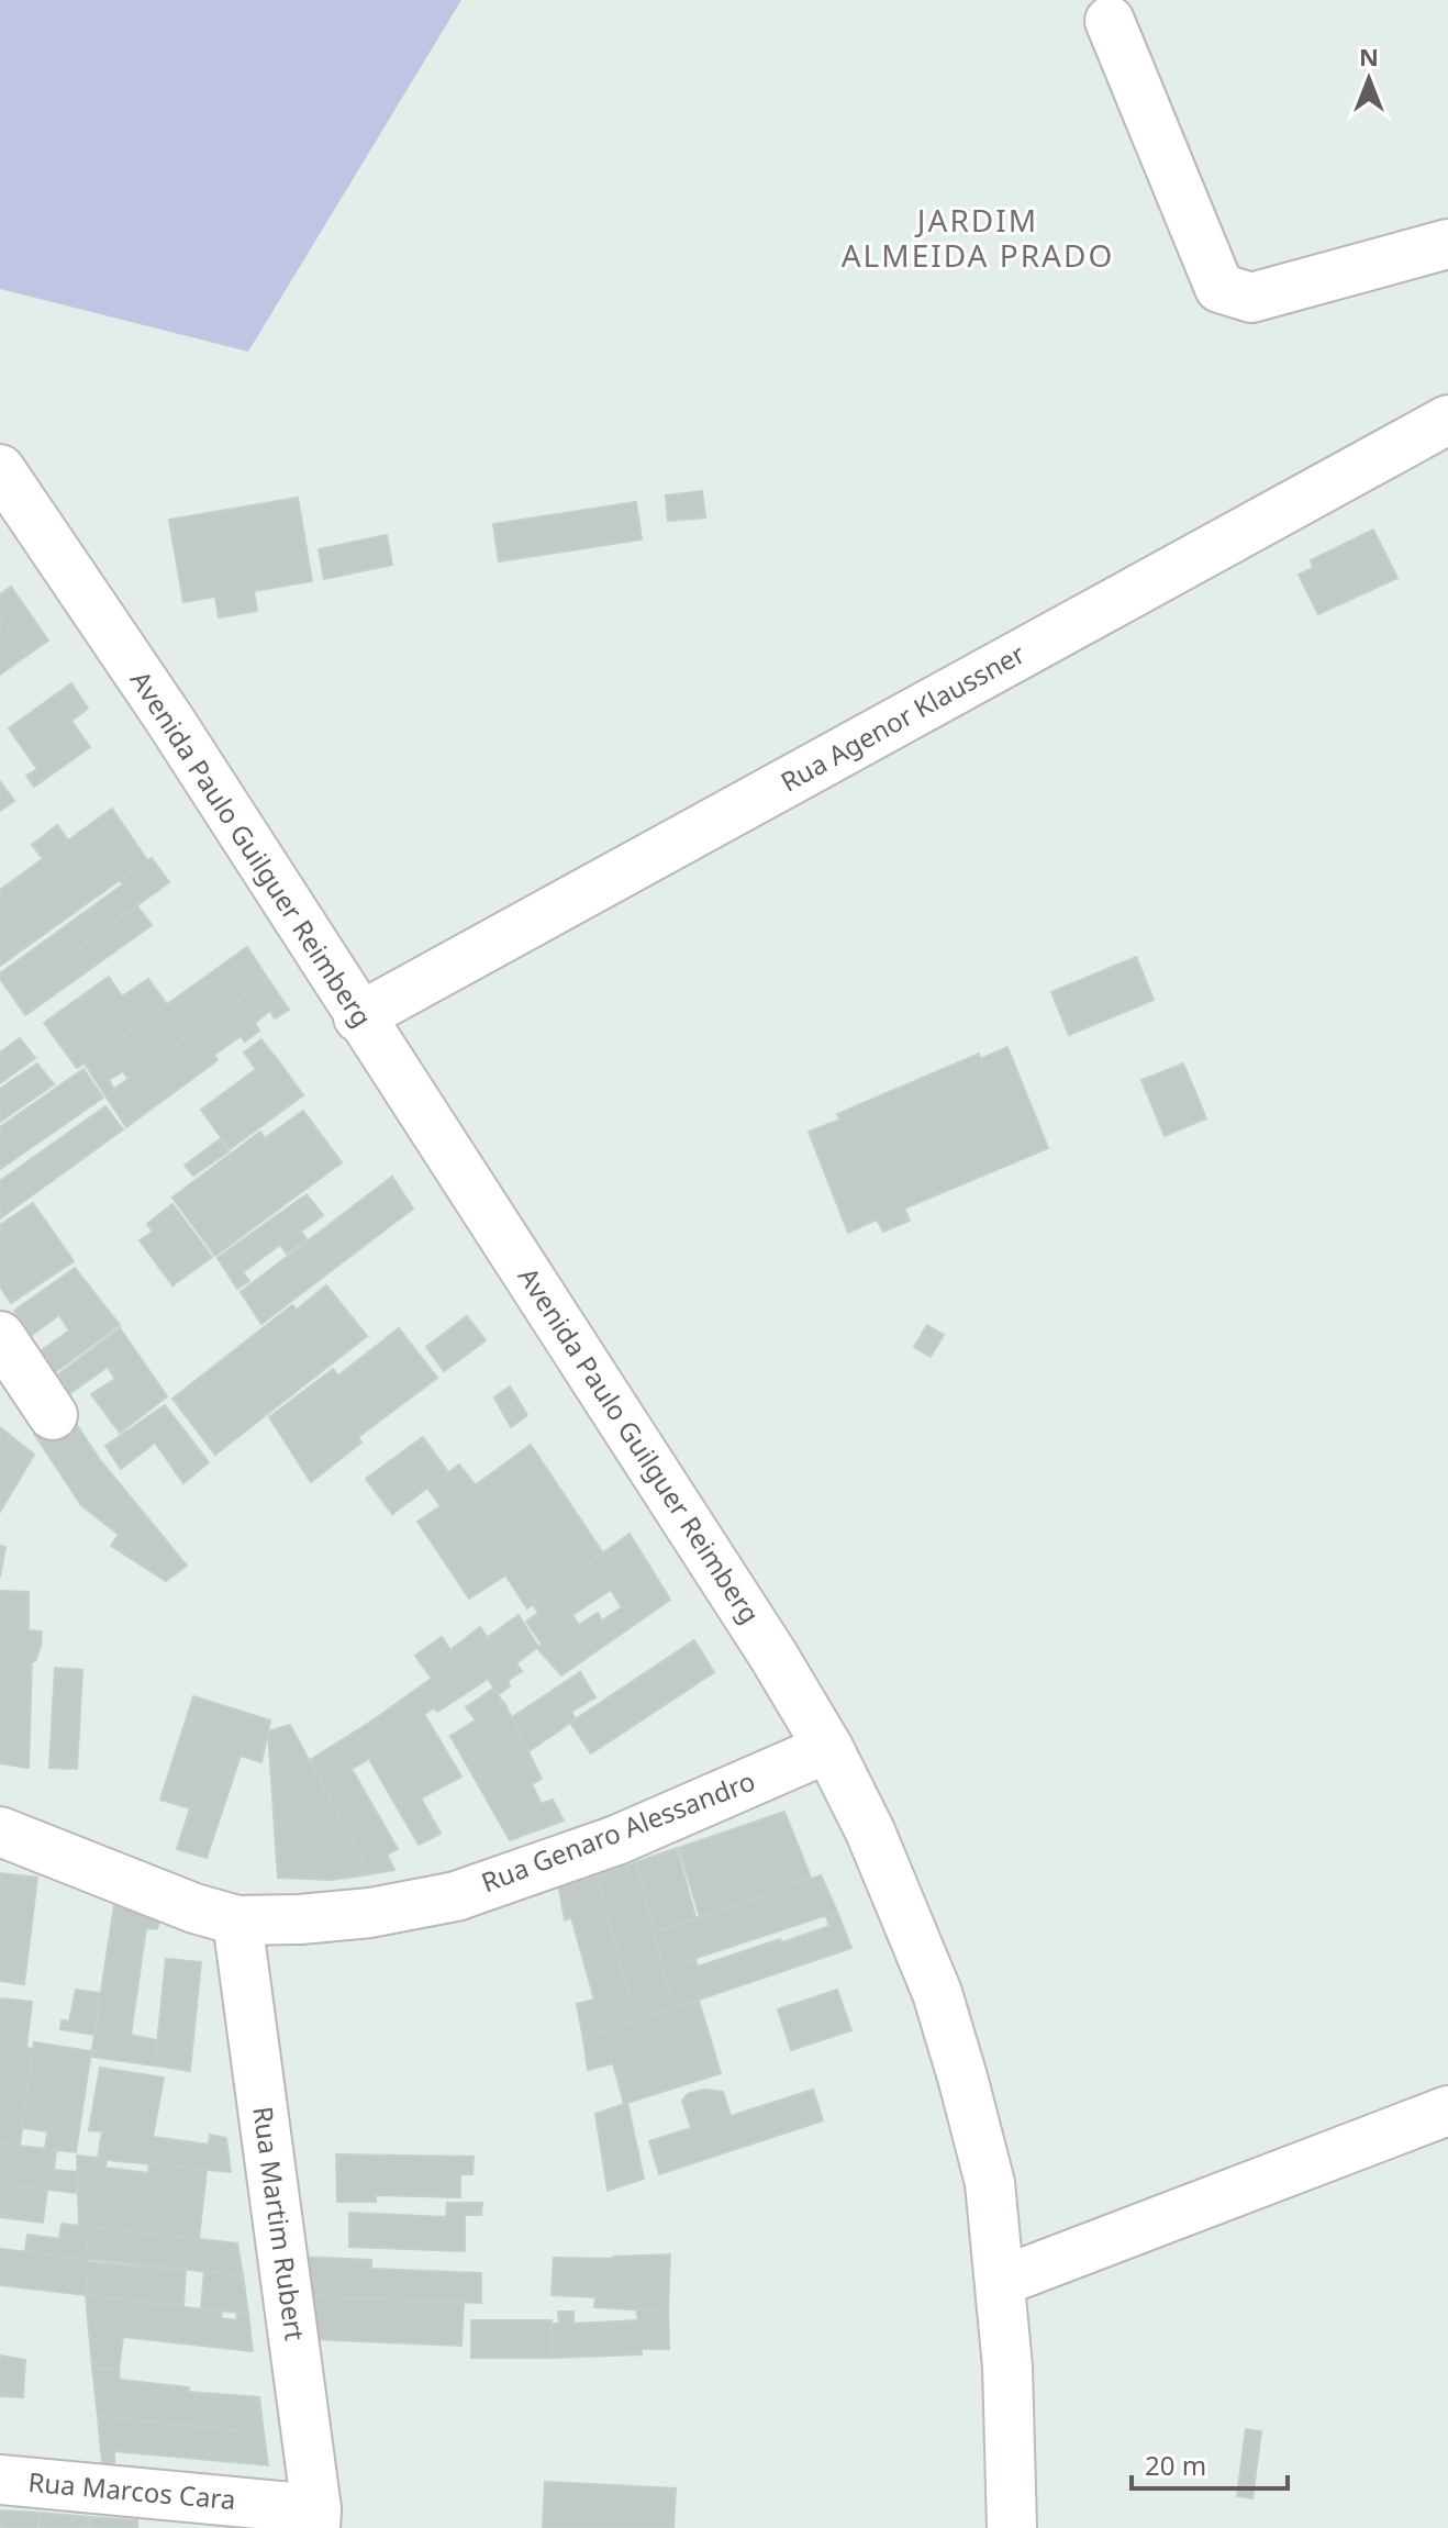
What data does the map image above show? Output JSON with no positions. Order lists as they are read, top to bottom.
{
  "streets": {
    "street": [
      "Rua Agenor Klaussner",
      "Avenida Paulo Guilguer Reimberg",
      "Rua Genaro Alessandro",
      "Rua Martim Rubert",
      "Rua Marcos Cara"
    ]
  },
  "crossings": [
    ["Rua Agenor Klaussner", "Avenida Paulo Guilguer Reimberg"],
    ["Avenida Paulo Guilguer Reimberg", "Rua Genaro Alessandro"],
    ["Rua Genaro Alessandro", "Rua Martim Rubert"],
    ["Rua Martim Rubert", "Rua Marcos Cara"]
  ],
  "districts": ["JARDIM ALMEIDA PRADO"],
  "scale_bar": "20 m",
  "north": "top"
}
